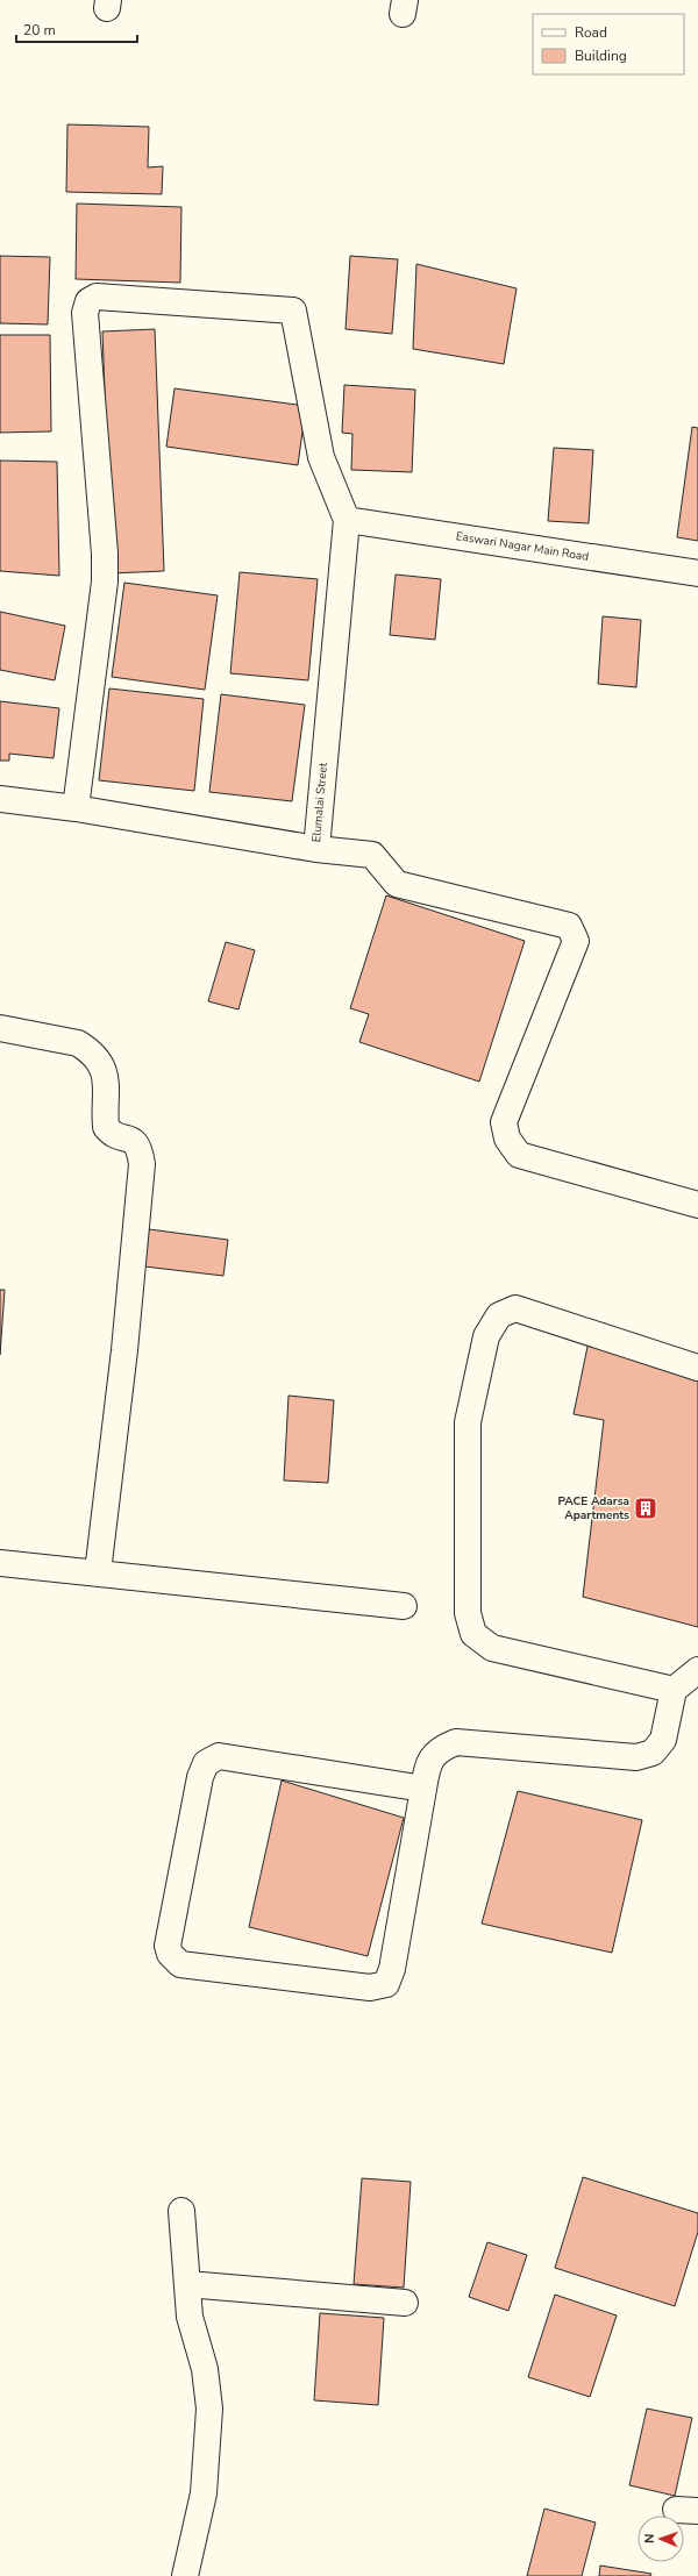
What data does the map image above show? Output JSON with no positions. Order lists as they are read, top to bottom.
{
  "streets": {
    "street": ["Easwari Nagar Main Road", "Elumalai Street"]
  },
  "crossings": [
    ["Easwari Nagar Main Road", "Elumalai Street"]
  ],
  "places": {
    "building": ["PACE Adarsa Apartments"]
  },
  "legend": ["Road", "Building"],
  "scale_bar": "20 m",
  "north": "left"
}
